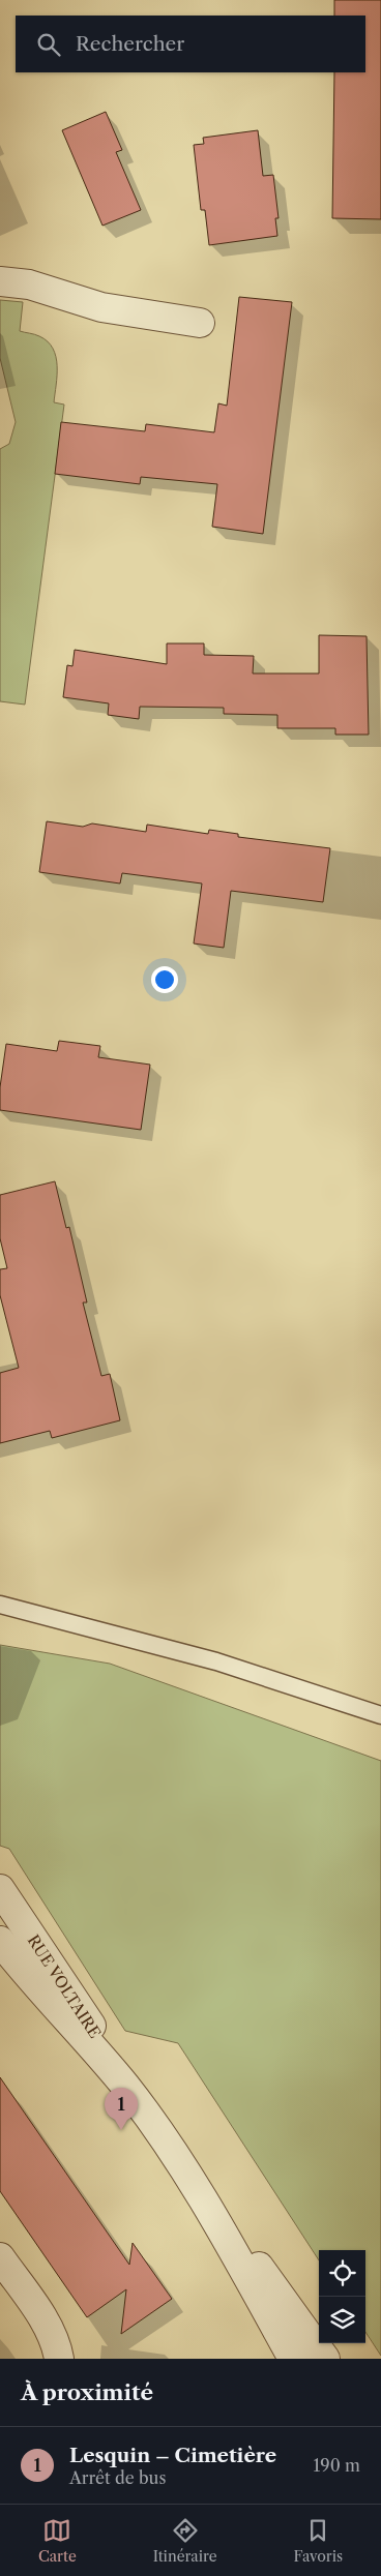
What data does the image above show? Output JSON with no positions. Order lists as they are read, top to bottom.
{
  "streets": {
    "street": ["RUE VOLTAIRE"]
  },
  "page": {
    "search": "Rechercher",
    "pins": "1",
    "heading": "À proximité",
    "list": [
      {
        "mark": "1",
        "name": "Lesquin – Cimetière",
        "note": "Arrêt de bus",
        "value": "190 m"
      }
    ],
    "nav": ["Carte", "Itinéraire", "Favoris"]
  }
}
